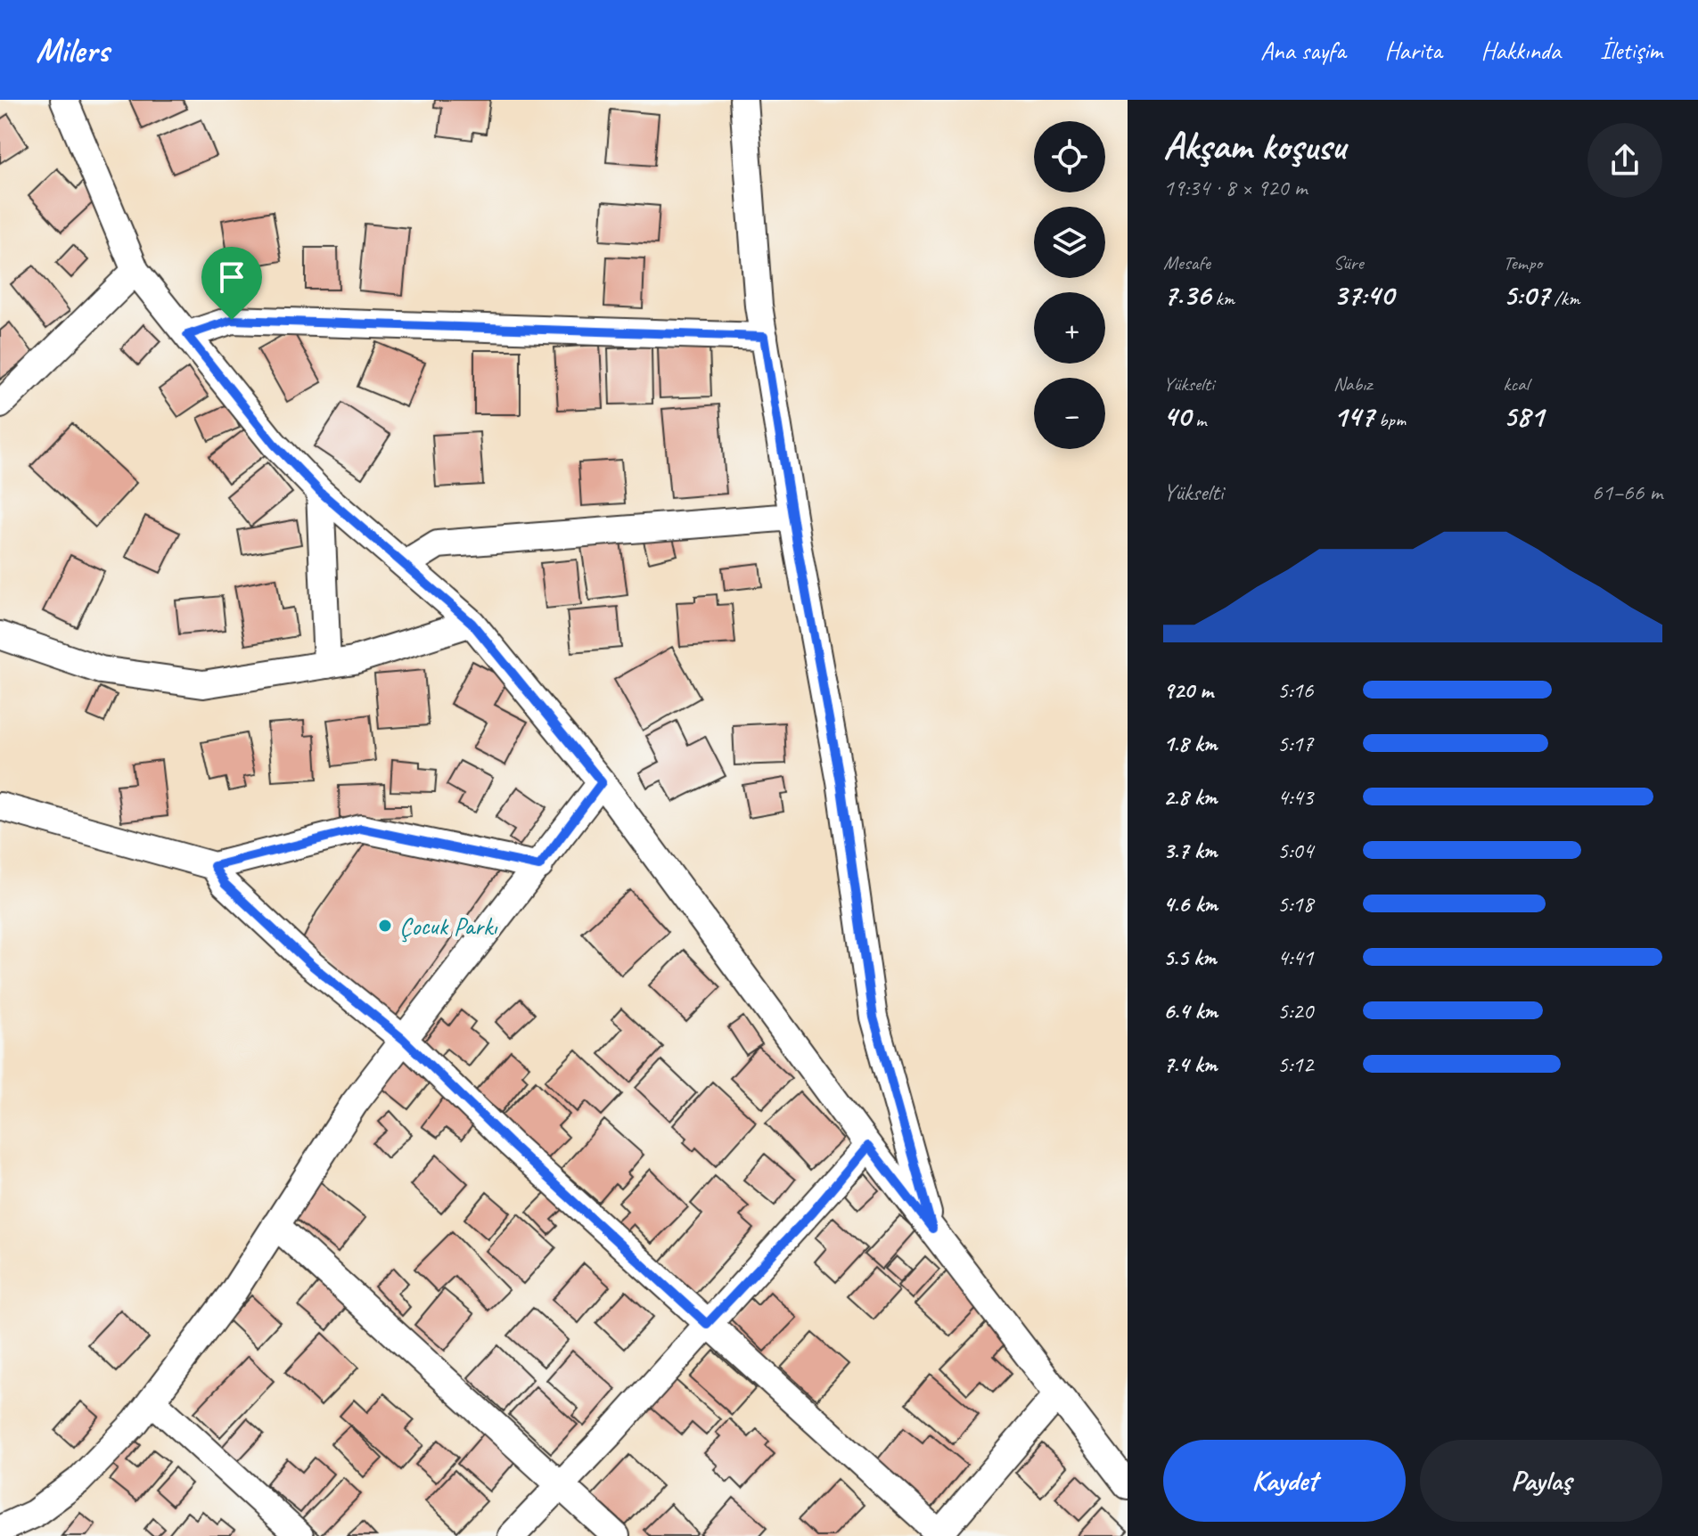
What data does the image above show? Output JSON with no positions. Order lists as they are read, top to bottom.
{
  "places": ["Çocuk Parkı"],
  "page": {
    "header": "Milers",
    "nav": [
      "Ana sayfa",
      "Harita",
      "Hakkında",
      "İletişim"
    ],
    "heading": ["Akşam koşusu", "19:34 · 8 × 920 m"],
    "map_buttons": ["+", "−"],
    "stats": [
      ["Mesafe", "7.36 km"],
      ["Süre", "37:40"],
      ["Tempo", "5:07 /km"],
      ["Yükselti", "40 m"],
      ["Nabız", "147 bpm"],
      ["kcal", "581"]
    ],
    "chart": ["Yükselti", "61–66 m"],
    "list": [
      {
        "name": "920 m",
        "note": "5:16"
      },
      {
        "name": "1.8 km",
        "note": "5:17"
      },
      {
        "name": "2.8 km",
        "note": "4:43"
      },
      {
        "name": "3.7 km",
        "note": "5:04"
      },
      {
        "name": "4.6 km",
        "note": "5:18"
      },
      {
        "name": "5.5 km",
        "note": "4:41"
      },
      {
        "name": "6.4 km",
        "note": "5:20"
      },
      {
        "name": "7.4 km",
        "note": "5:12"
      }
    ],
    "buttons": ["Kaydet", "Paylaş"]
  }
}
